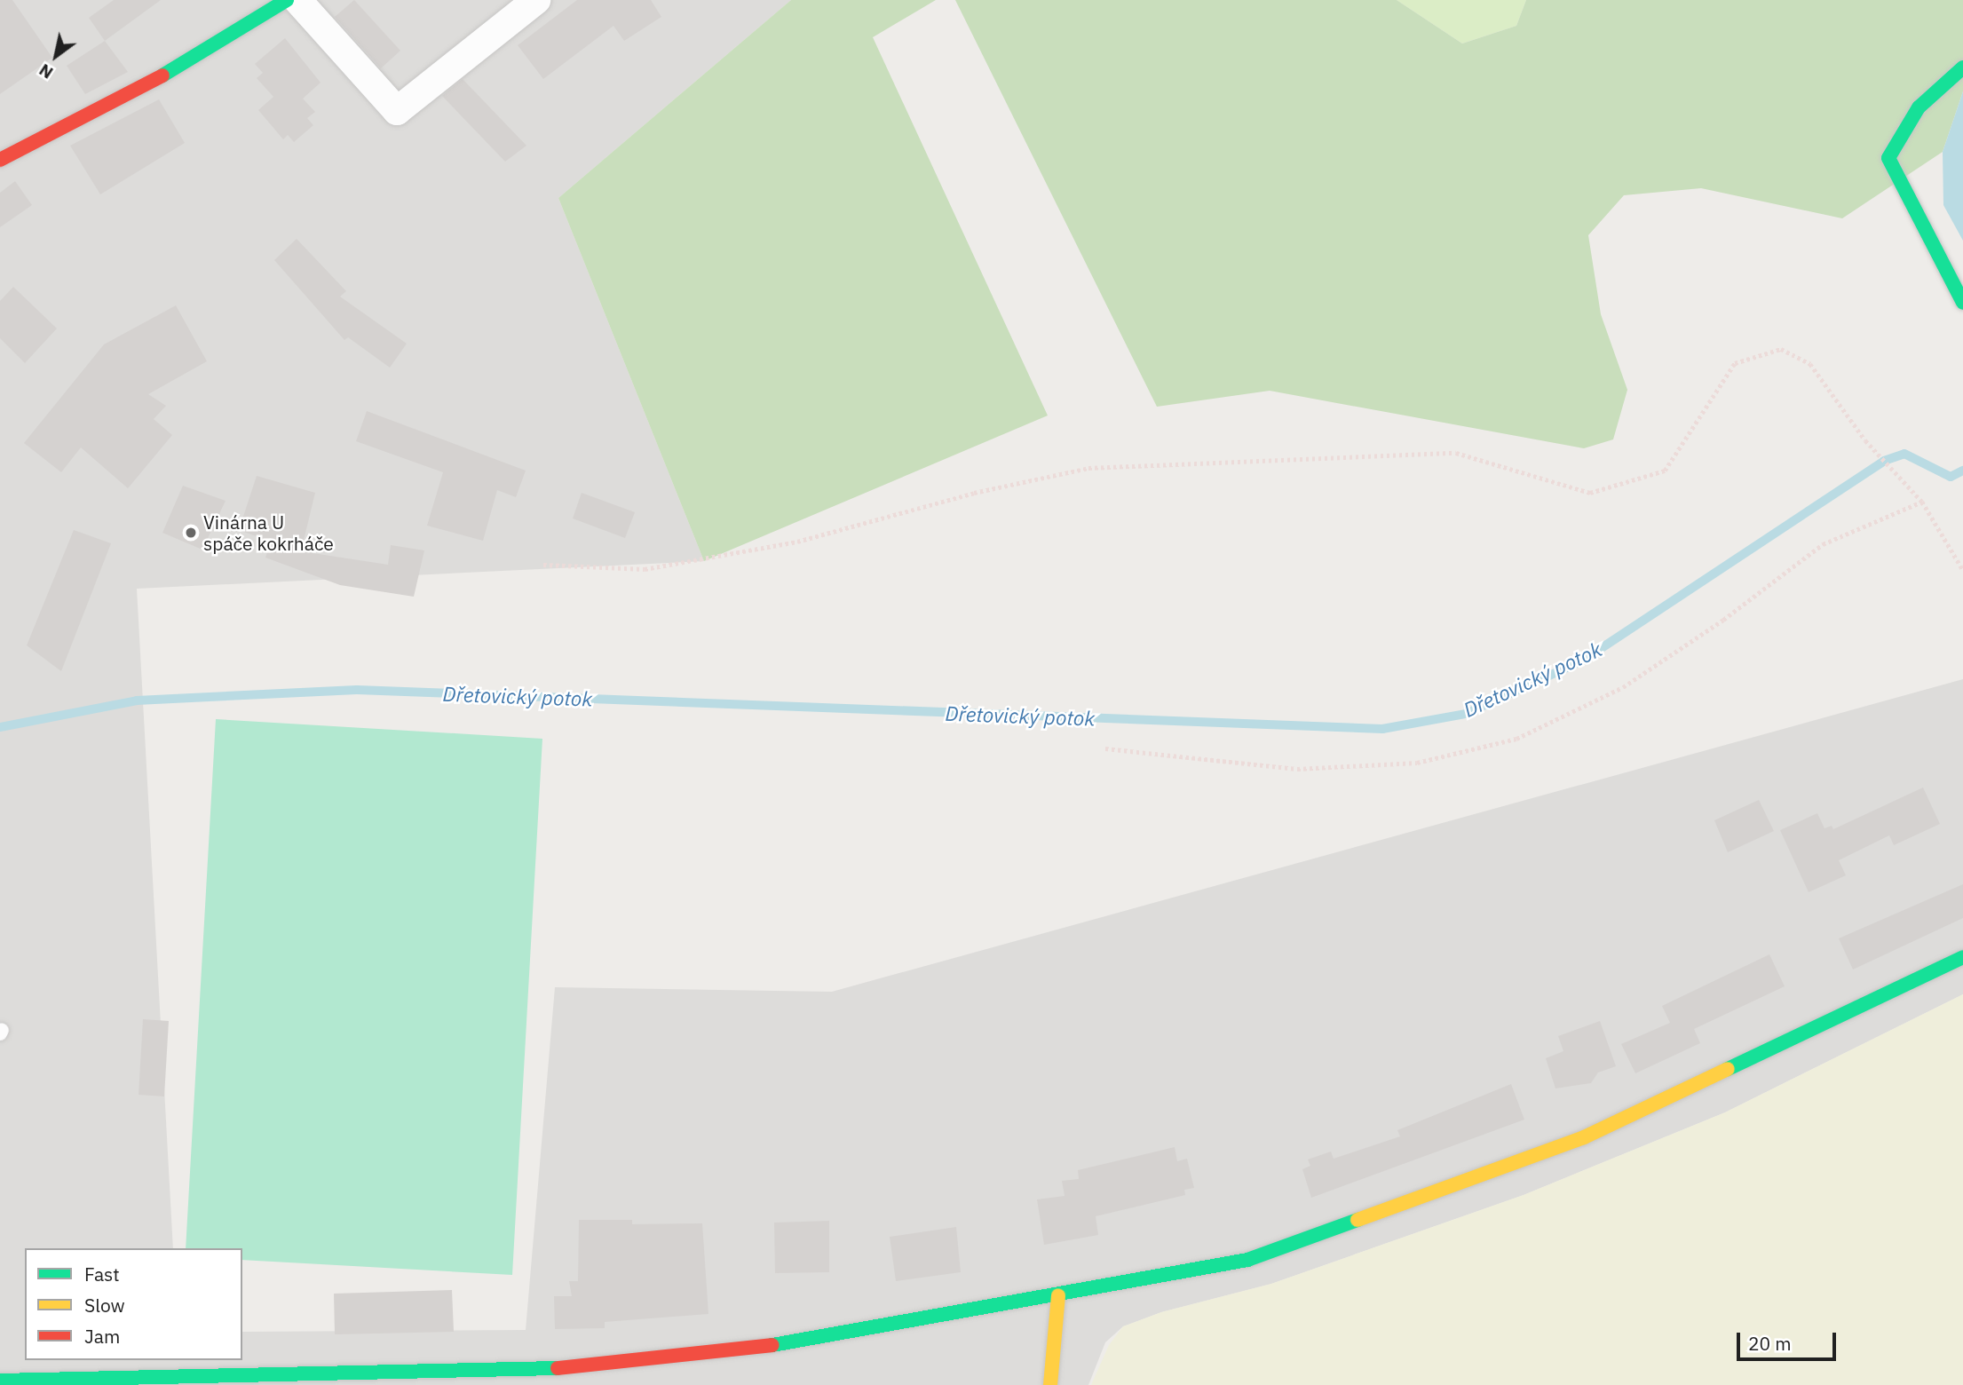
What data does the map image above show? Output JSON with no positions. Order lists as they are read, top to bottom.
{
  "water": ["Dřetovický potok"],
  "places": ["Vinárna U spáče kokrháče"],
  "legend": ["Fast", "Slow", "Jam"],
  "scale_bar": "20 m",
  "north": "bottom left"
}
